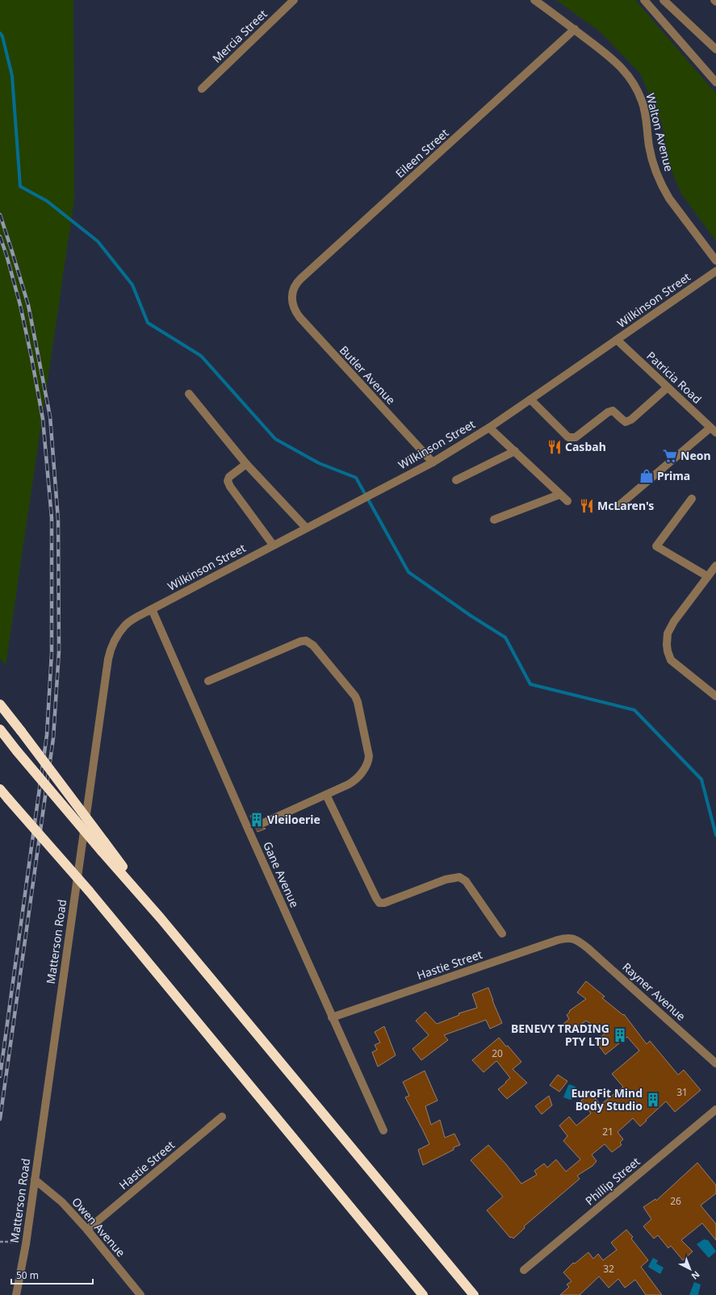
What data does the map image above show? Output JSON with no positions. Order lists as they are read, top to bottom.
{
  "streets": {
    "street": [
      "Mercia Street",
      "Walton Avenue",
      "Eileen Street",
      "Wilkinson Street",
      "Butler Avenue",
      "Patricia Road",
      "Gane Avenue",
      "Matterson Road",
      "Hastie Street",
      "Rayner Avenue",
      "Phillip Street",
      "Owen Avenue"
    ]
  },
  "crossings": [
    ["Walton Avenue", "Eileen Street"],
    ["Eileen Street", "Butler Avenue"],
    ["Wilkinson Street", "Butler Avenue"],
    ["Wilkinson Street", "Patricia Road"],
    ["Wilkinson Street", "Gane Avenue"],
    ["Wilkinson Street", "Matterson Road"],
    ["Gane Avenue", "Matterson Road"],
    ["Gane Avenue", "Hastie Street"],
    ["Matterson Road", "Owen Avenue"],
    ["Hastie Street", "Rayner Avenue"],
    ["Hastie Street", "Owen Avenue"]
  ],
  "places": {
    "restaurant": ["Casbah", "McLaren's"],
    "supermarket": ["Neon"],
    "shop": ["Prima"],
    "building": ["Vleiloerie", "BENEVY TRADING PTY LTD", "EuroFit Mind Body Studio"]
  },
  "house_numbers": [
    "20",
    "31",
    "21",
    "26",
    "32"
  ],
  "scale_bar": "50 m",
  "north": "bottom right"
}
